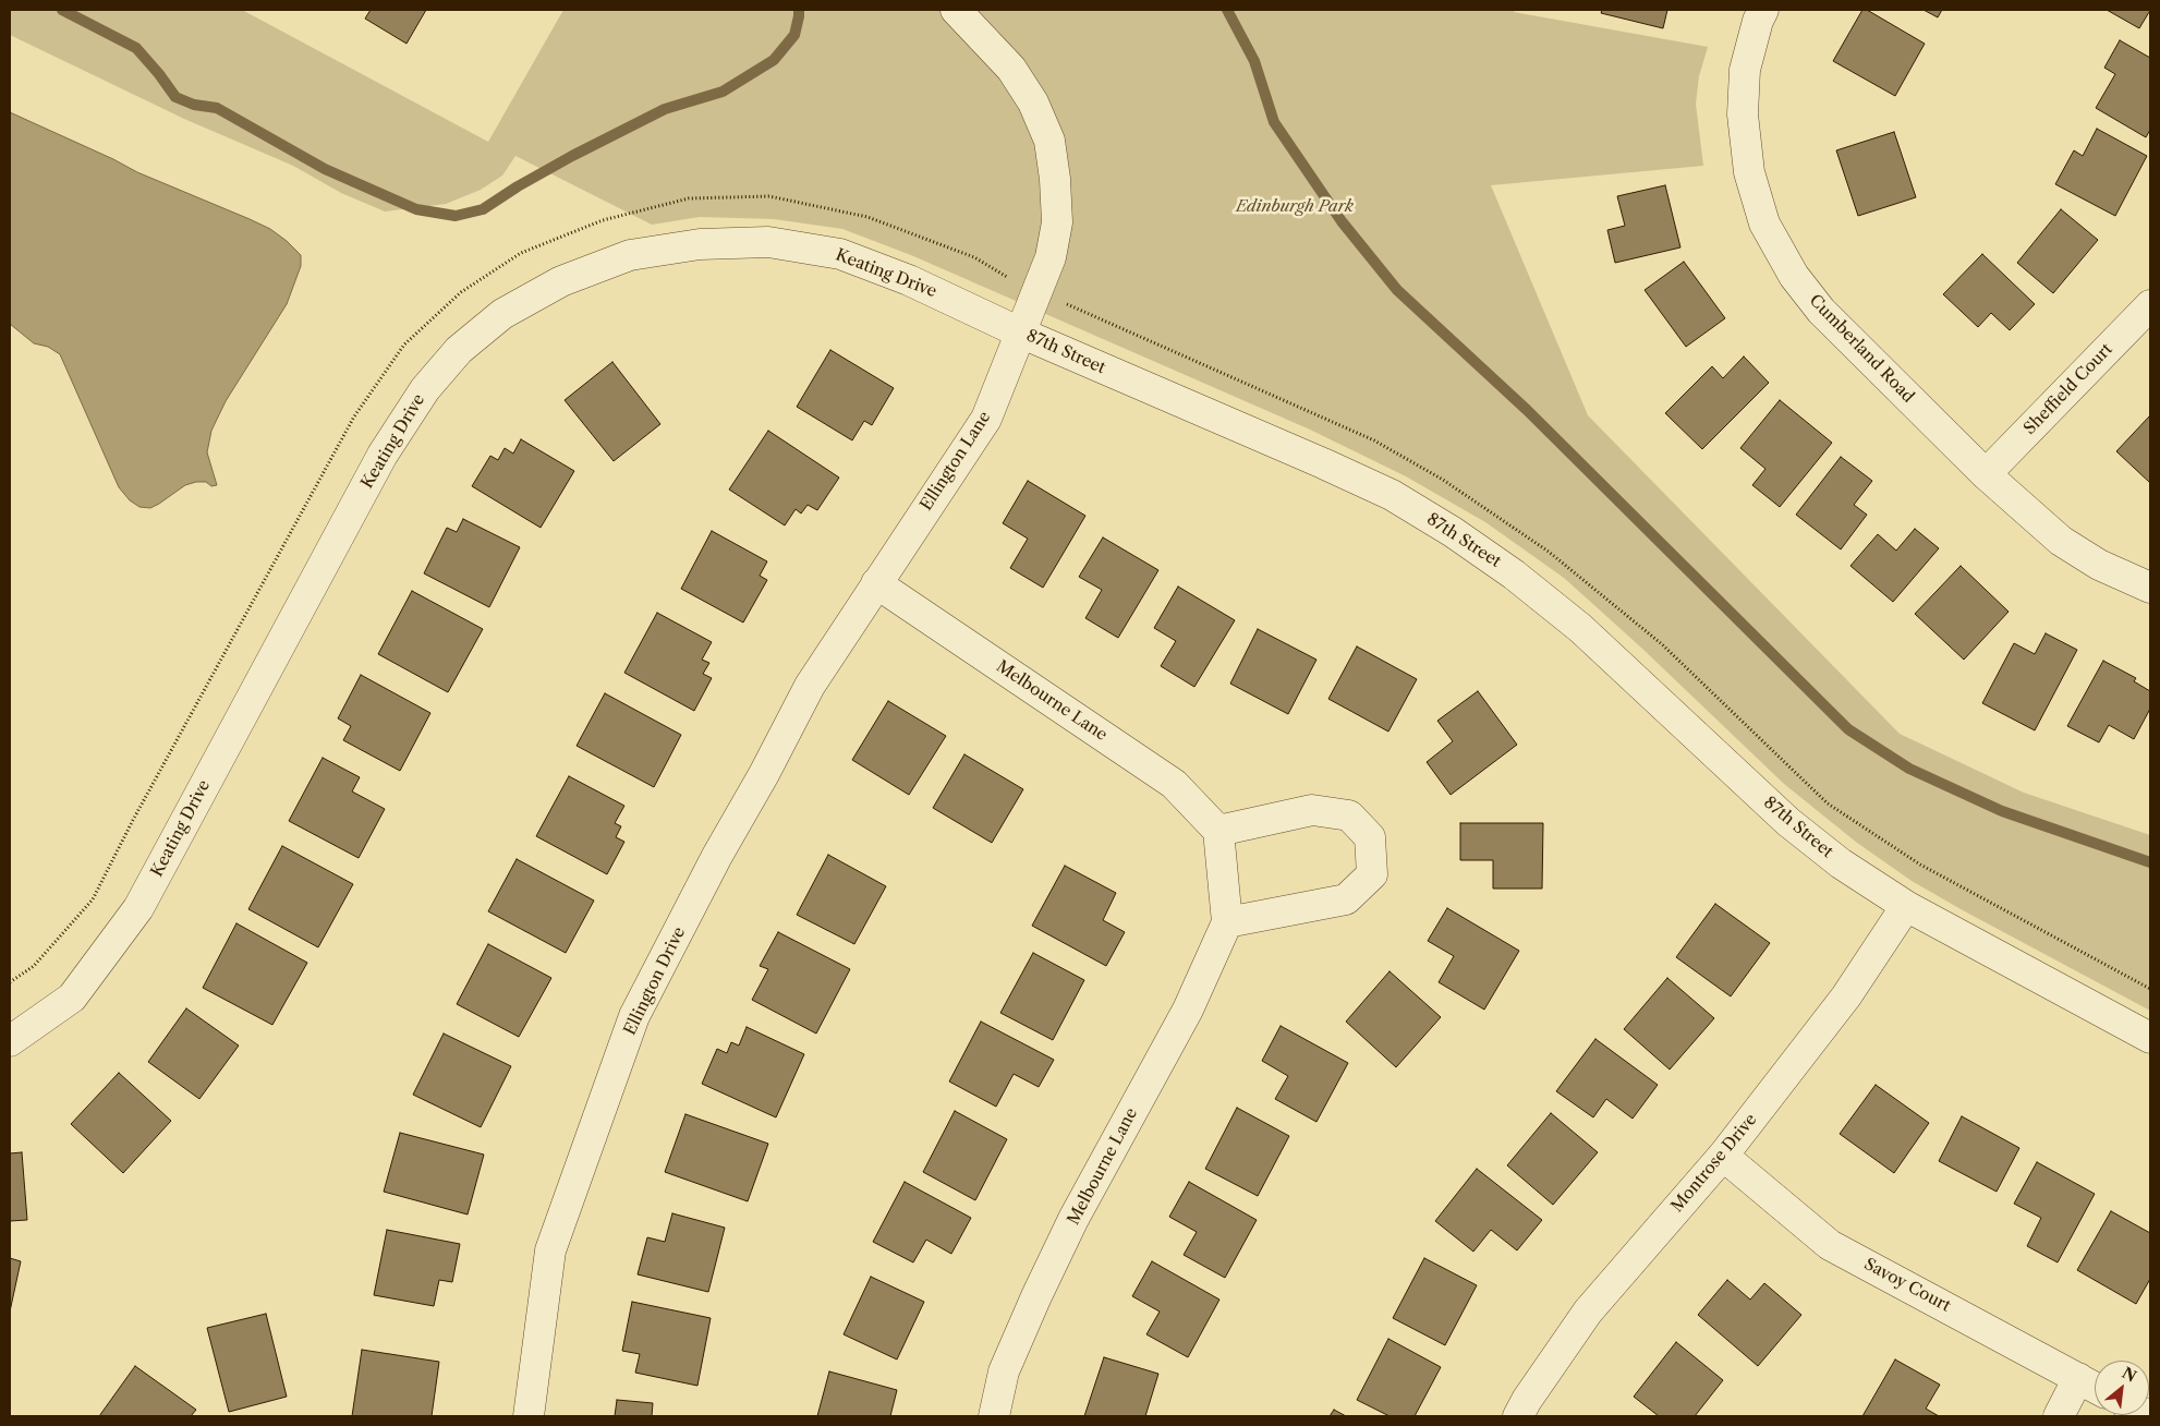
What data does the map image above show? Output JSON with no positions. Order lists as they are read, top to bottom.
{
  "streets": {
    "street": [
      "Keating Drive",
      "Cumberland Road",
      "87th Street",
      "Sheffield Court",
      "Ellington Lane",
      "Melbourne Lane",
      "Ellington Drive",
      "Montrose Drive",
      "Savoy Court"
    ]
  },
  "crossings": [
    ["Keating Drive", "87th Street"],
    ["Keating Drive", "Ellington Lane"],
    ["Cumberland Road", "Sheffield Court"],
    ["87th Street", "Ellington Lane"],
    ["87th Street", "Montrose Drive"],
    ["Ellington Lane", "Melbourne Lane"],
    ["Ellington Lane", "Ellington Drive"],
    ["Melbourne Lane", "Ellington Drive"],
    ["Montrose Drive", "Savoy Court"]
  ],
  "parks": ["Edinburgh Park"],
  "north": "top right"
}
